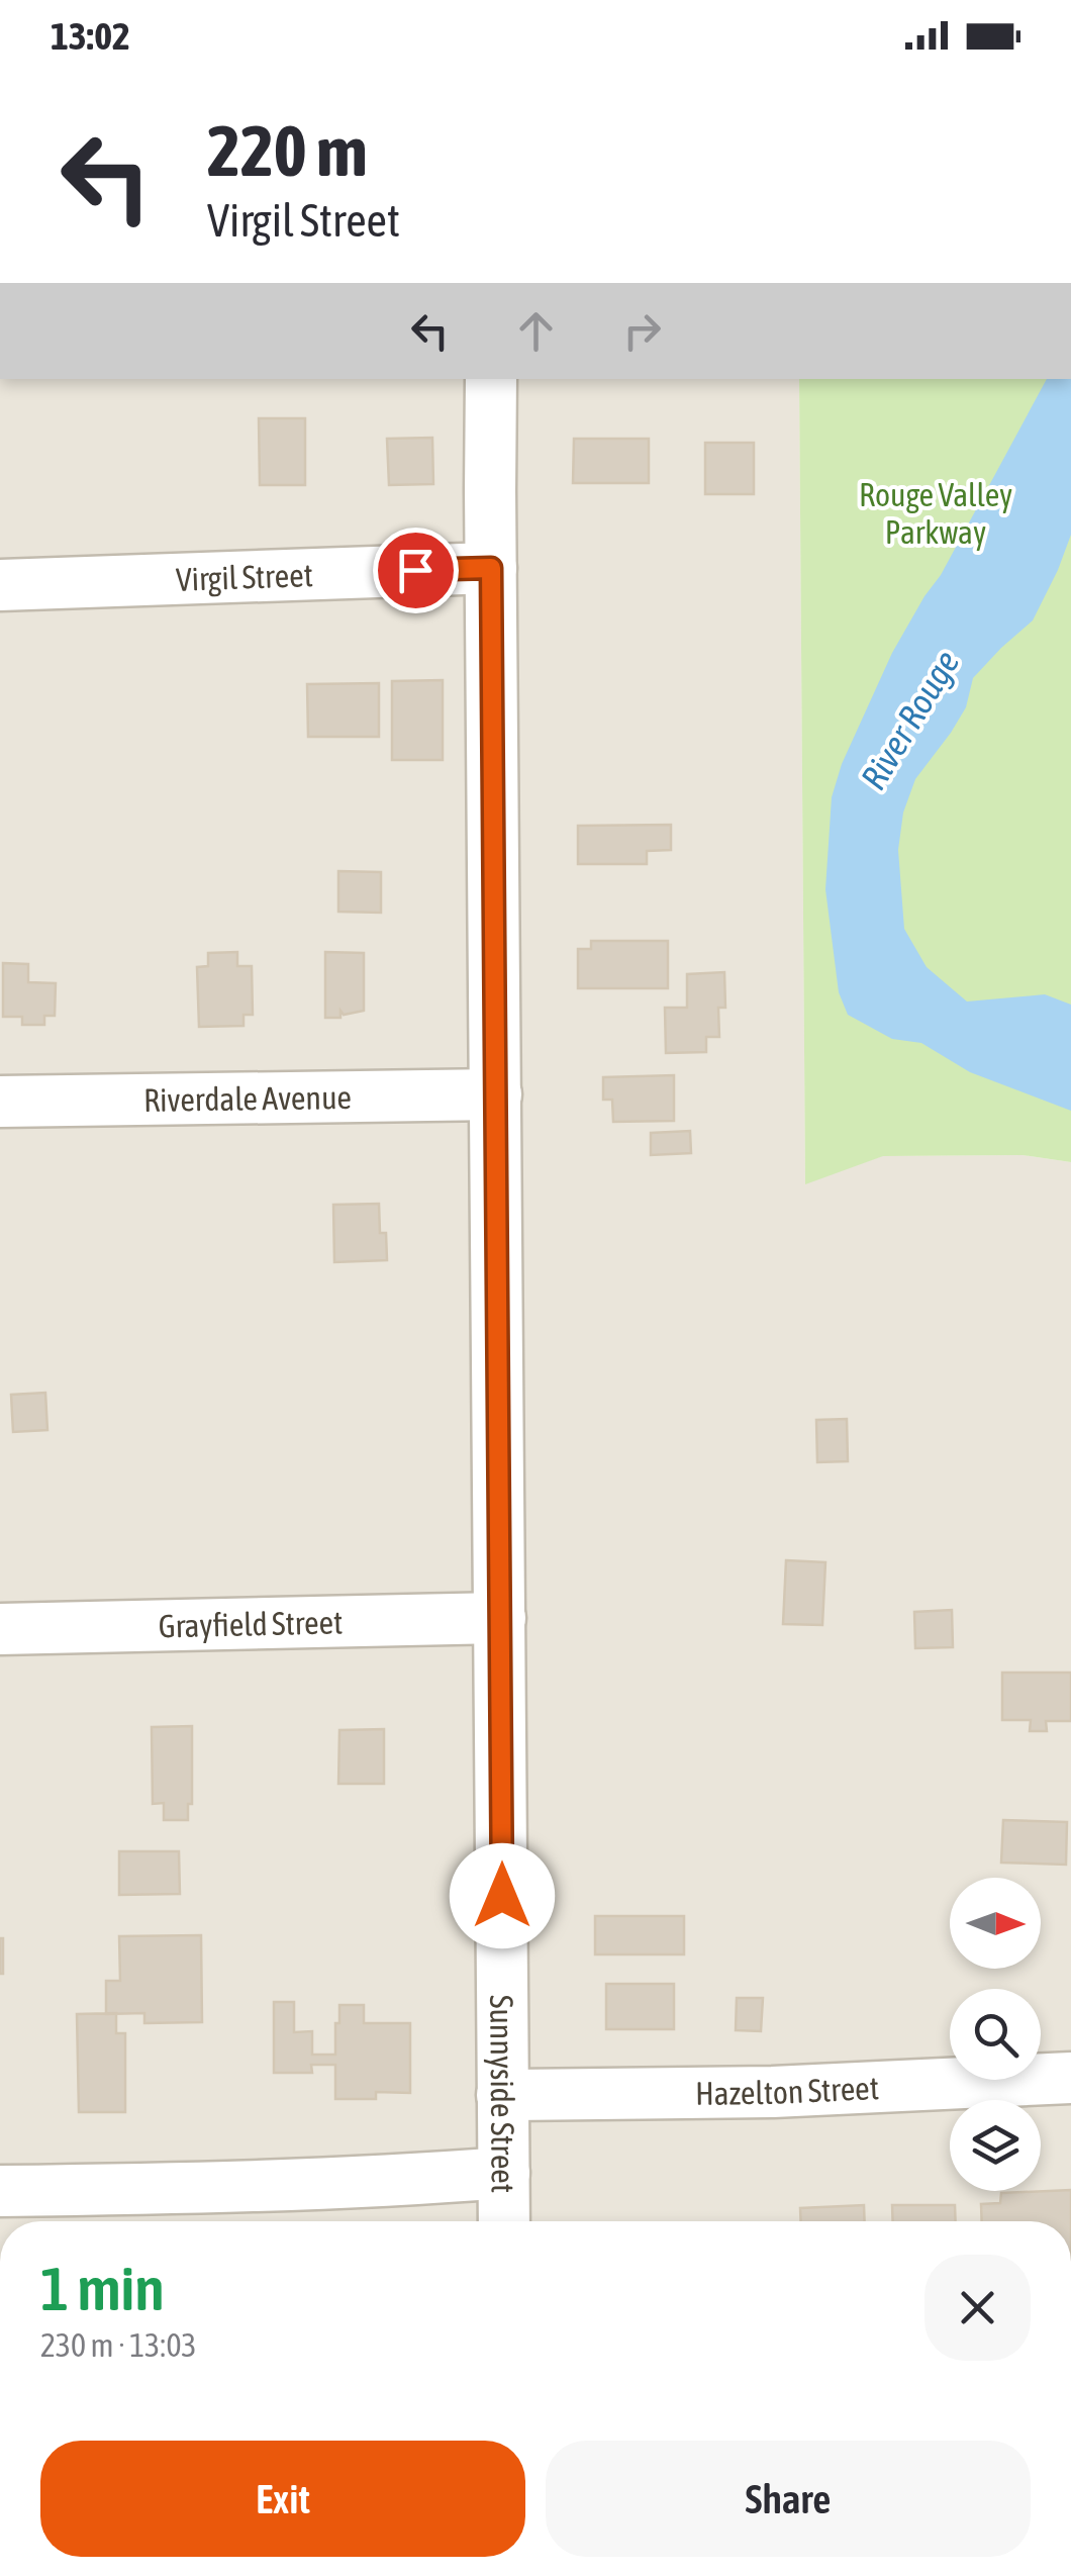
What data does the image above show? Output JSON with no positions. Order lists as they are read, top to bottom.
{
  "streets": {
    "street": [
      "Virgil Street",
      "Riverdale Avenue",
      "Grayfield Street",
      "Hazelton Street",
      "Sunnyside Street"
    ]
  },
  "crossings": [
    ["Virgil Street", "Sunnyside Street"],
    ["Riverdale Avenue", "Sunnyside Street"],
    ["Grayfield Street", "Sunnyside Street"],
    ["Hazelton Street", "Sunnyside Street"]
  ],
  "water": ["River Rouge"],
  "parks": ["Rouge Valley Parkway"],
  "north": "right",
  "page": {
    "status": "13:02",
    "turn": ["220 m", "Virgil Street"],
    "heading": ["1 min", "230 m · 13:03"],
    "buttons": ["Exit", "Share"]
  }
}
